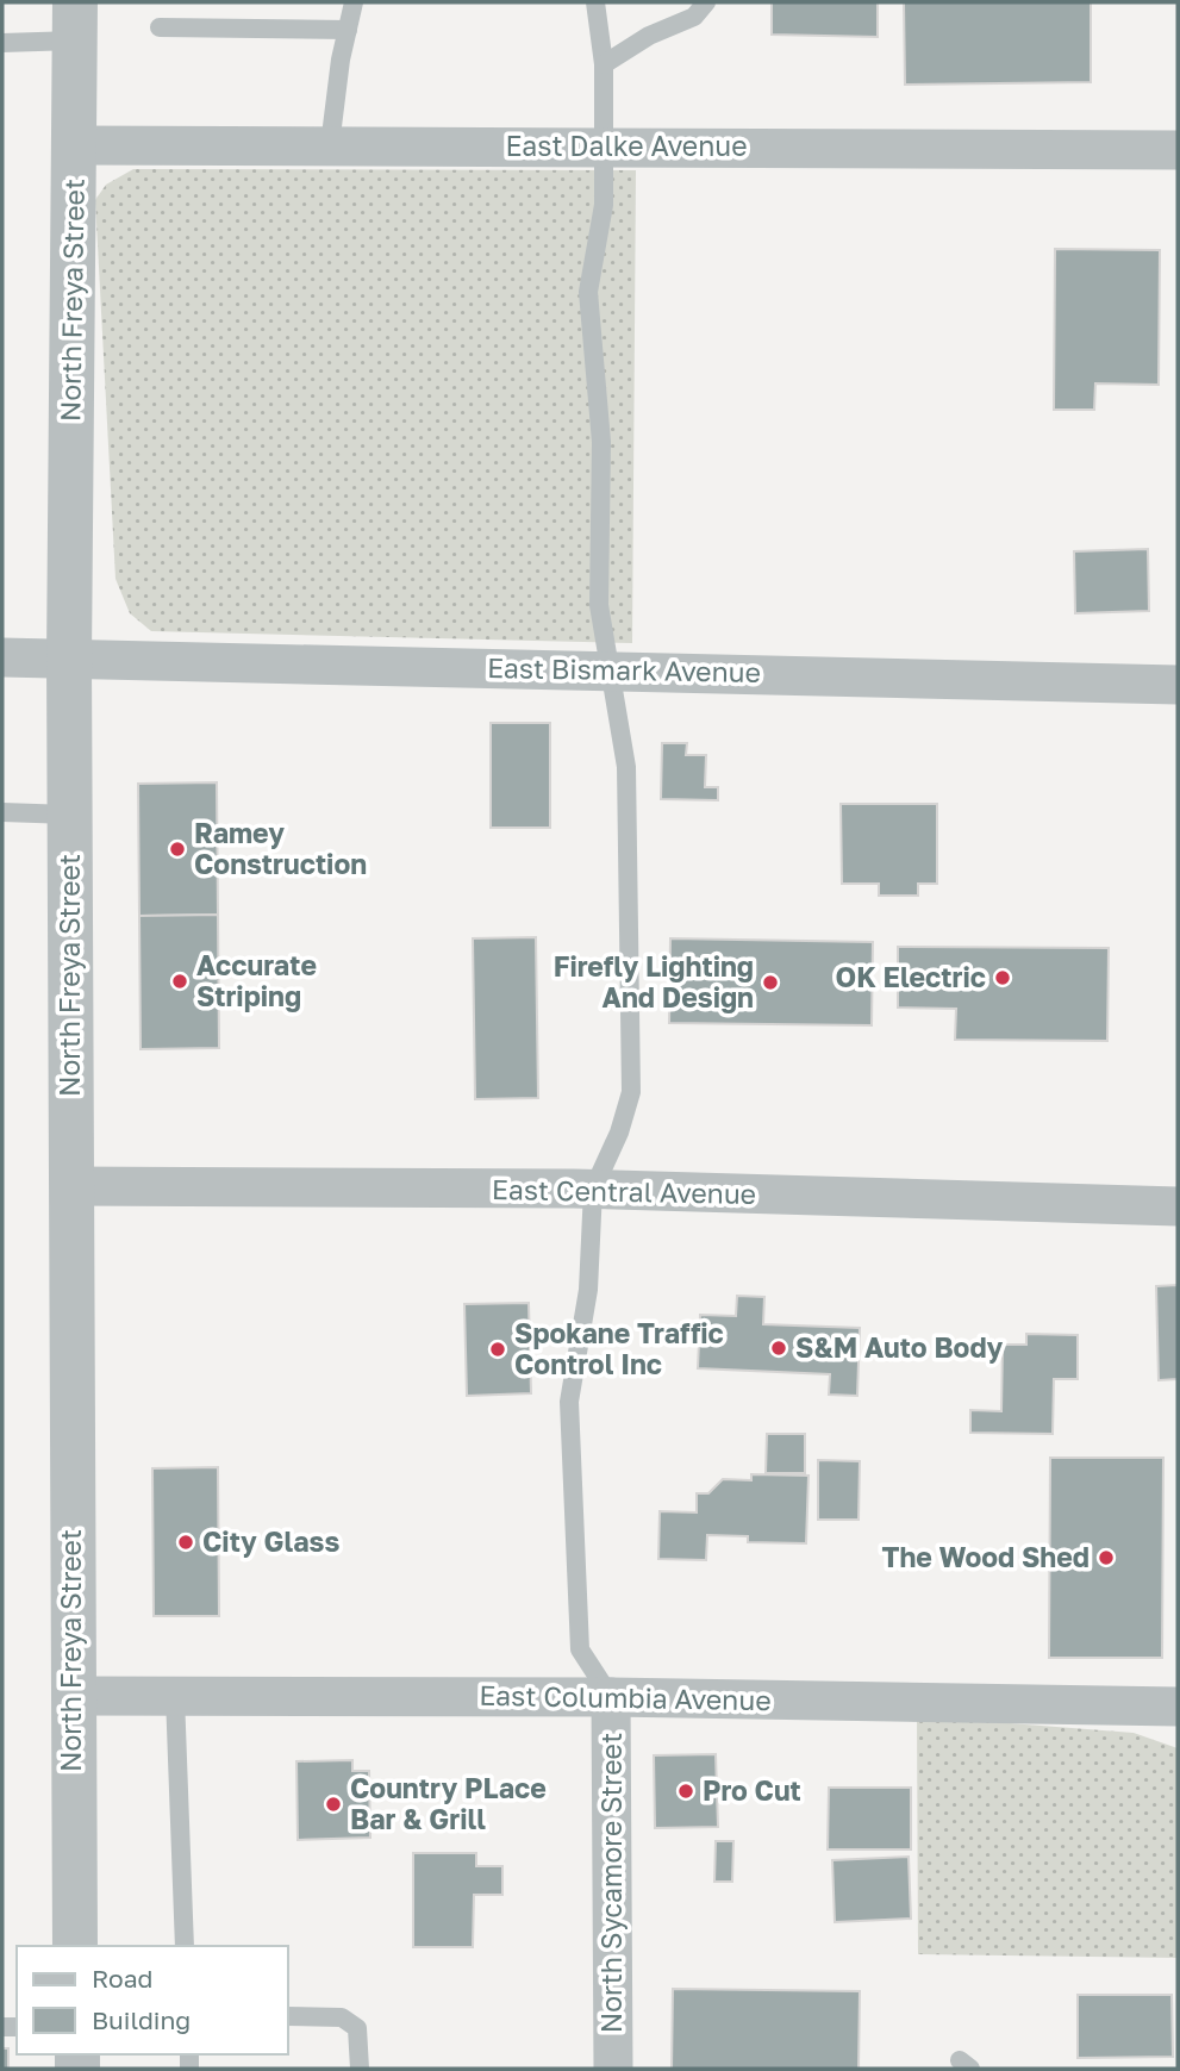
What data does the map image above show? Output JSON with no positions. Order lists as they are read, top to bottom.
{
  "streets": {
    "street": [
      "East Dalke Avenue",
      "North Freya Street",
      "East Bismark Avenue",
      "East Central Avenue",
      "East Columbia Avenue",
      "North Sycamore Street"
    ]
  },
  "crossings": [
    ["East Dalke Avenue", "North Freya Street"],
    ["North Freya Street", "East Bismark Avenue"],
    ["North Freya Street", "East Central Avenue"],
    ["North Freya Street", "East Columbia Avenue"],
    ["East Columbia Avenue", "North Sycamore Street"]
  ],
  "places": [
    "Ramey Construction",
    "OK Electric",
    "Accurate Striping",
    "Firefly Lighting And Design",
    "S&M Auto Body",
    "Spokane Traffic Control Inc",
    "City Glass",
    "The Wood Shed",
    "Pro Cut",
    "Country PLace Bar & Grill"
  ],
  "legend": ["Road", "Building"]
}
